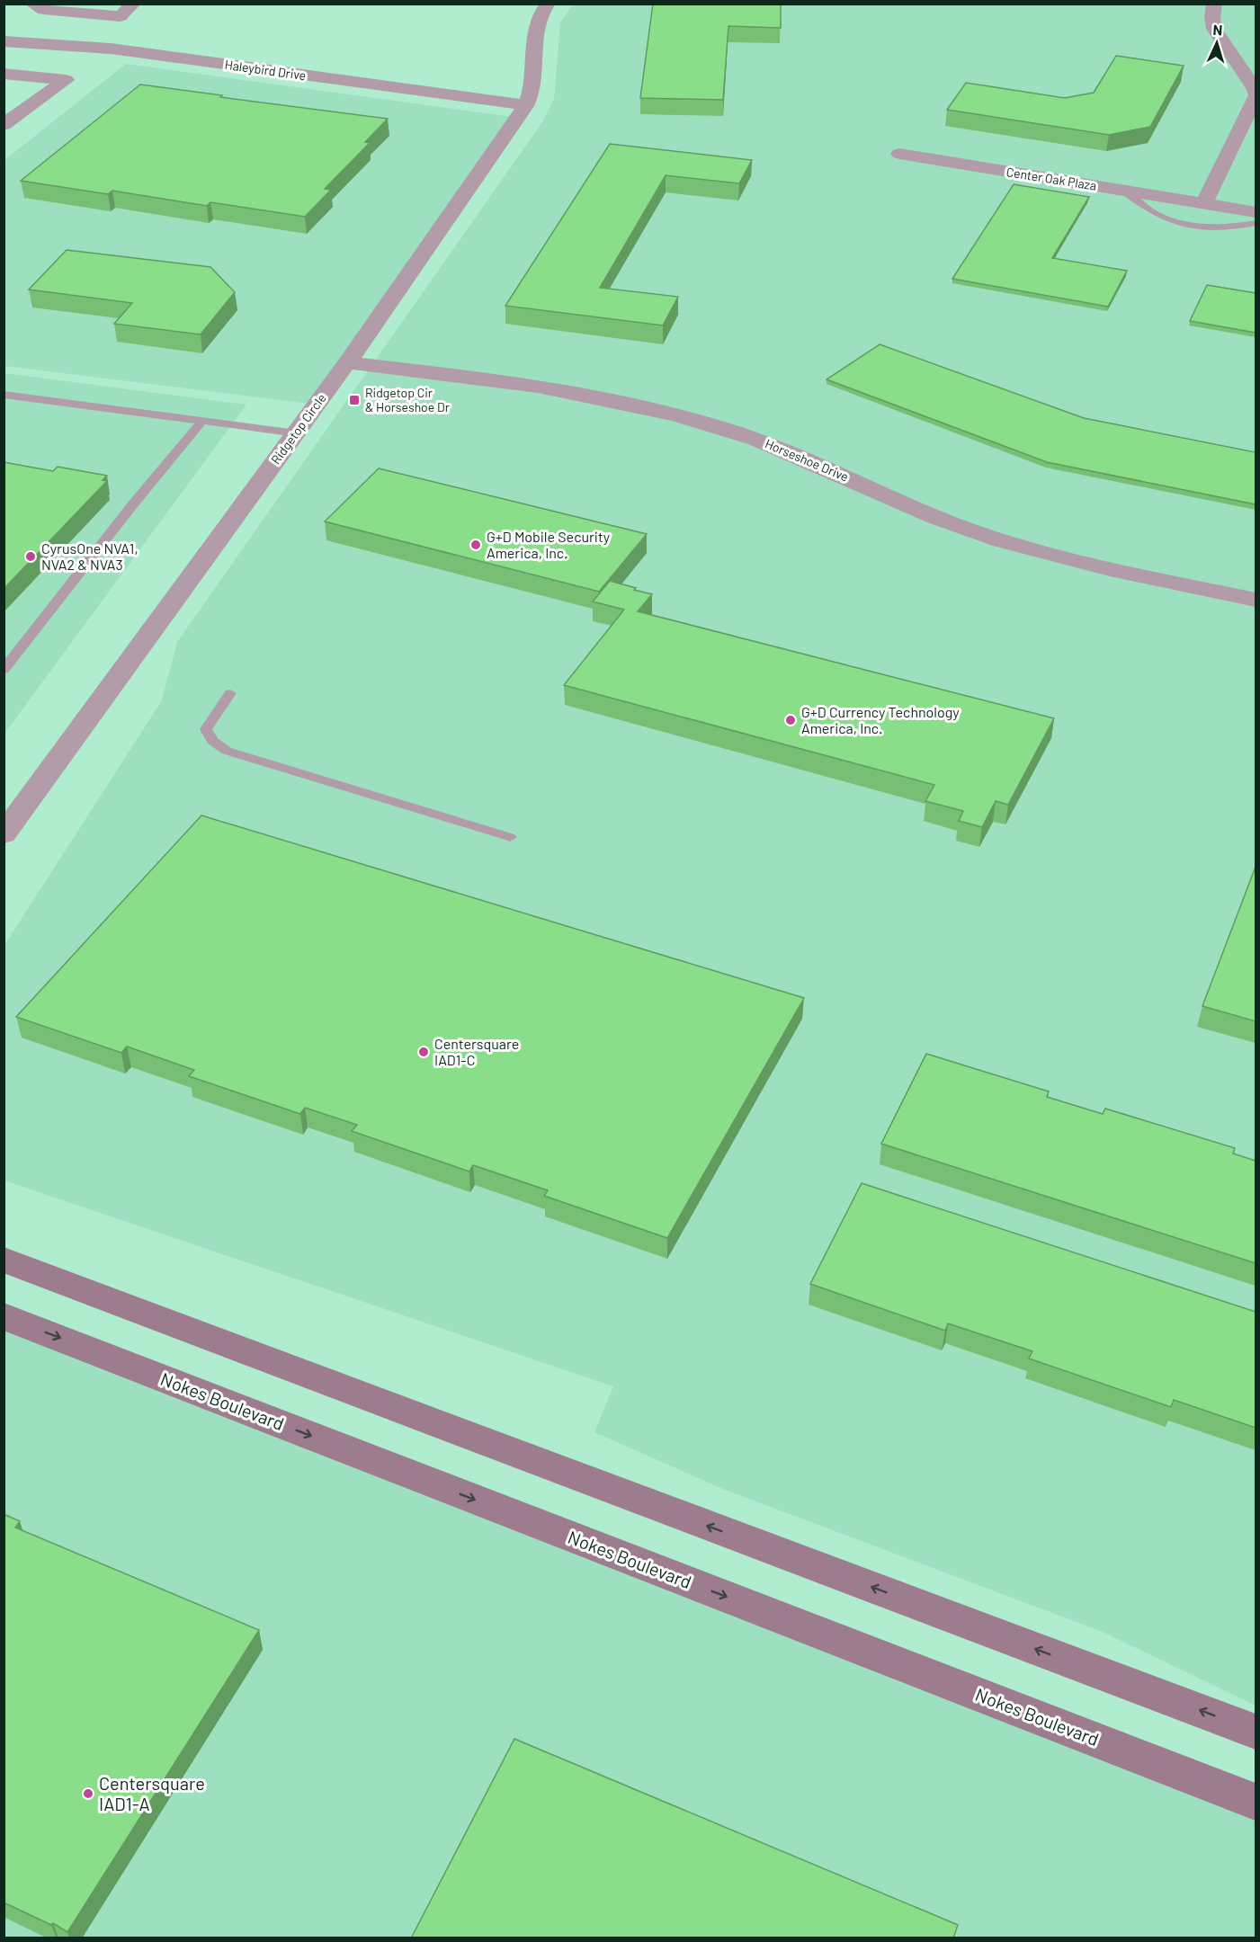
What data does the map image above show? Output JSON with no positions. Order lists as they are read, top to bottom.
{
  "streets": {
    "main road": ["Nokes Boulevard"],
    "street": [
      "Haleybird Drive",
      "Center Oak Plaza",
      "Ridgetop Circle",
      "Horseshoe Drive"
    ]
  },
  "crossings": [
    ["Haleybird Drive", "Ridgetop Circle"],
    ["Ridgetop Circle", "Horseshoe Drive"]
  ],
  "places": {
    "transit": ["Ridgetop Cir & Horseshoe Dr"],
    "other": [
      "G+D Mobile Security America, Inc.",
      "CyrusOne NVA1, NVA2 & NVA3",
      "G+D Currency Technology America, Inc.",
      "Centersquare IAD1-C",
      "Centersquare IAD1-A"
    ]
  },
  "north": "top"
}
